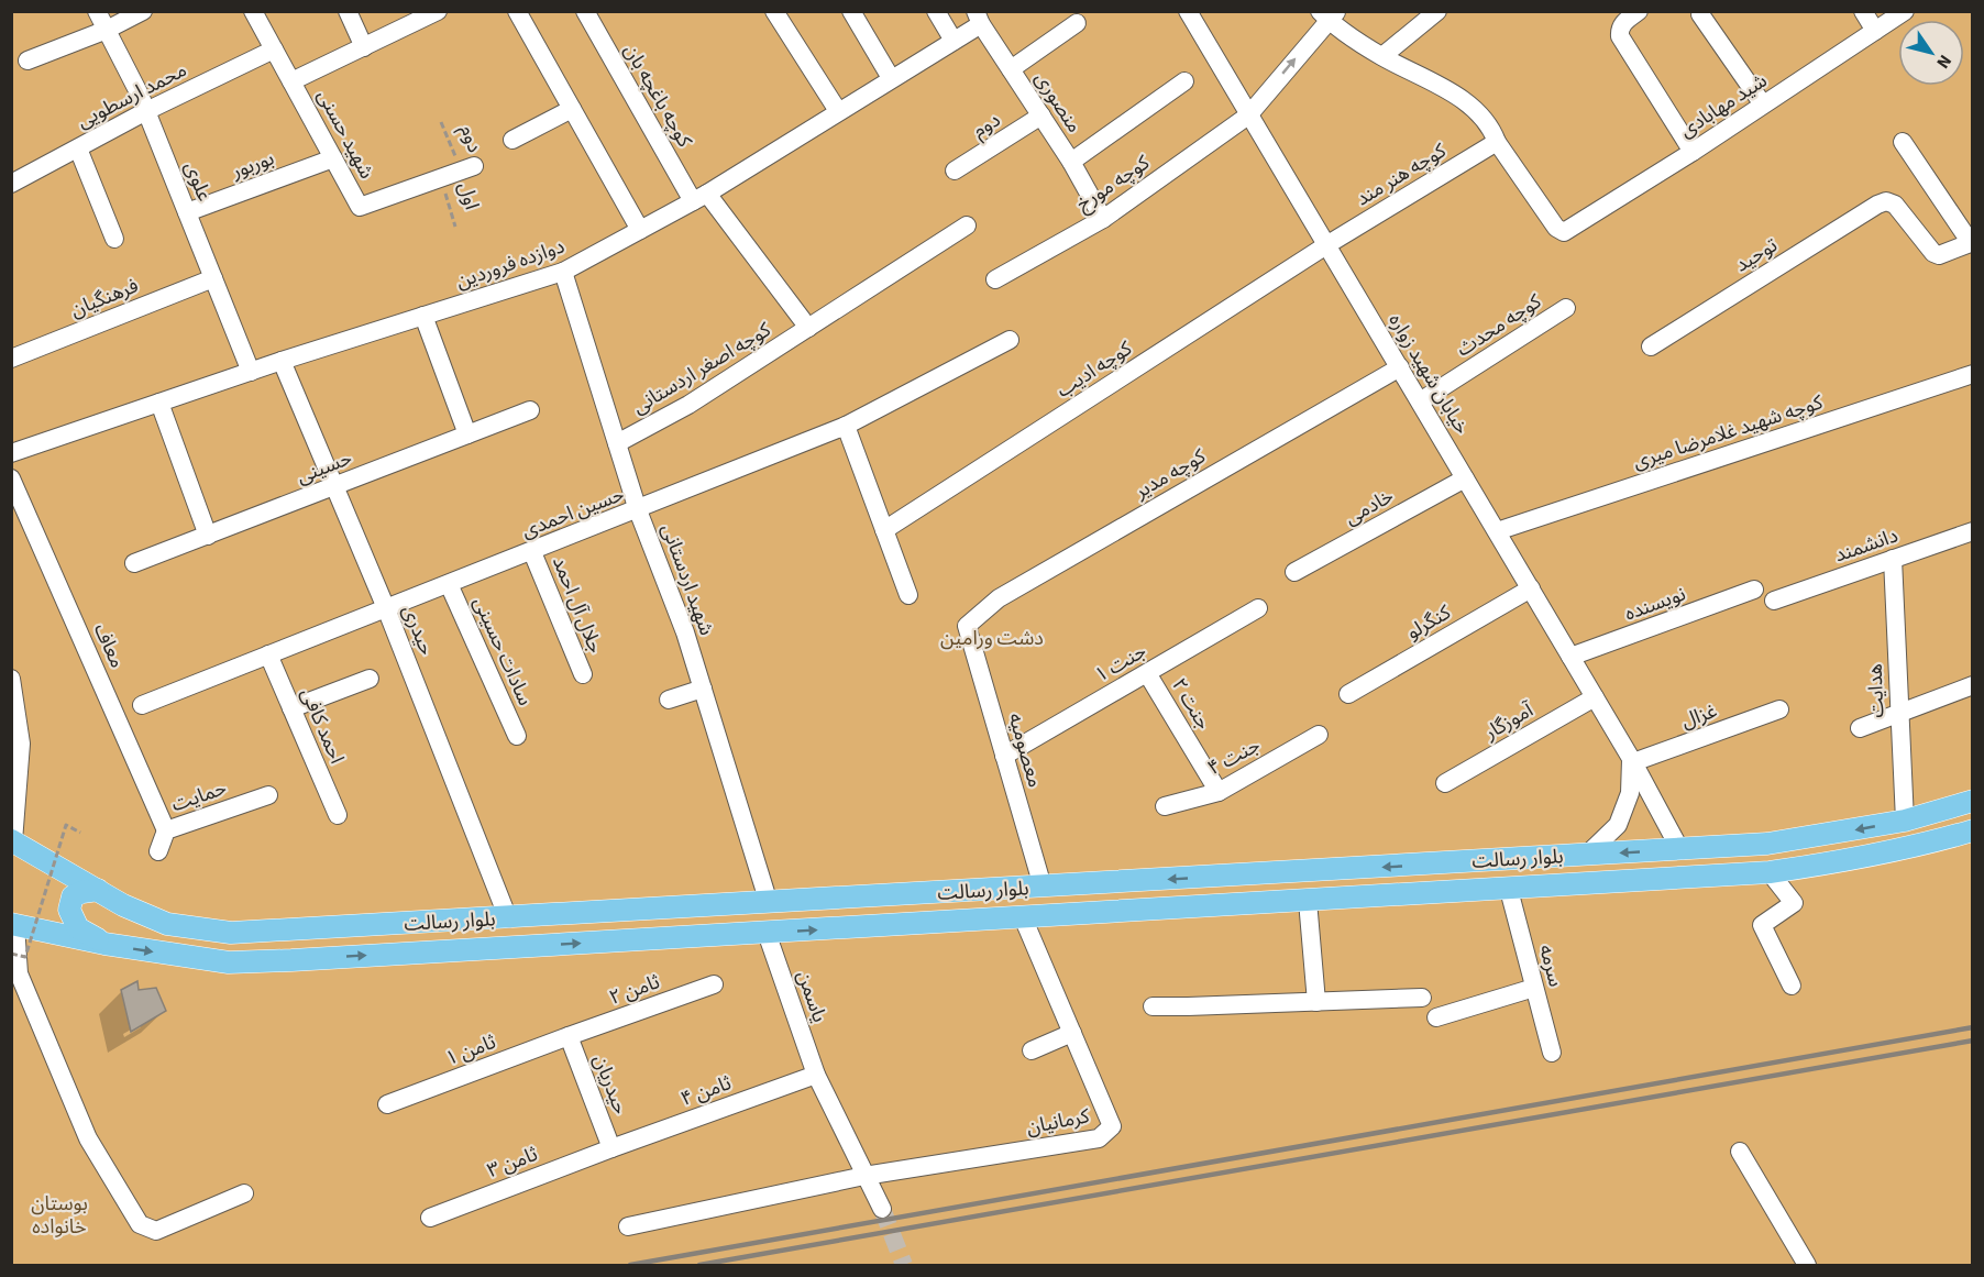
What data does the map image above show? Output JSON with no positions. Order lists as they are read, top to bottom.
{
  "streets": {
    "main road": ["بلوار رسالت"],
    "street": [
      "محمد ارسطویی",
      "کوچه باغچه بان",
      "منصوری",
      "شید مهابادی",
      "دوم",
      "شهید حسنی",
      "بوربور",
      "کوچه هنر مند",
      "علوی",
      "کوچه مورخ",
      "توحید",
      "دوازده فروردین",
      "فرهنگیان",
      "کوچه محدث",
      "کوچه اصغر اردستانی",
      "کوچه ادیب",
      "خیابان شهید زواره",
      "کوچه شهید غلامرضا میری",
      "حسینی",
      "کوچه مدیر",
      "خادمی",
      "حسین احمدی",
      "دانشمند",
      "شهید اردستانی",
      "نویسنده",
      "جلال آل احمد",
      "کنگرلو",
      "حیدری",
      "معاف",
      "سادات حسینی",
      "جنت ۱",
      "هدایت",
      "جنت ۲",
      "غزال",
      "آموزگار",
      "احمد کافی",
      "معصومیه",
      "جنت ۴",
      "حمایت",
      "سرمه",
      "ثامن ۲",
      "یاسمن",
      "ثامن ۱",
      "حیدریان",
      "ثامن ۴",
      "کرمانیان",
      "ثامن ۳"
    ],
    "path": ["اول"]
  },
  "crossings": [
    ["محمد ارسطویی", "شهید حسنی"],
    ["محمد ارسطویی", "علوی"],
    ["کوچه باغچه بان", "دوازده فروردین"],
    ["منصوری", "دوم"],
    ["منصوری", "کوچه مورخ"],
    ["منصوری", "دوازده فروردین"],
    ["شید مهابادی", "کوچه هنر مند"],
    ["دوم", "شهید حسنی"],
    ["شهید حسنی", "بوربور"],
    ["شهید حسنی", "اول"],
    ["بوربور", "علوی"],
    ["کوچه هنر مند", "کوچه ادیب"],
    ["کوچه هنر مند", "خیابان شهید زواره"],
    ["علوی", "دوازده فروردین"],
    ["علوی", "فرهنگیان"],
    ["کوچه مورخ", "خیابان شهید زواره"],
    ["دوازده فروردین", "شهید اردستانی"],
    ["دوازده فروردین", "حیدری"],
    ["کوچه محدث", "خیابان شهید زواره"],
    ["کوچه اصغر اردستانی", "شهید اردستانی"],
    ["کوچه ادیب", "خیابان شهید زواره"],
    ["خیابان شهید زواره", "کوچه شهید غلامرضا میری"],
    ["خیابان شهید زواره", "کوچه مدیر"],
    ["خیابان شهید زواره", "خادمی"],
    ["خیابان شهید زواره", "نویسنده"],
    ["خیابان شهید زواره", "کنگرلو"],
    ["خیابان شهید زواره", "غزال"],
    ["خیابان شهید زواره", "آموزگار"],
    ["خیابان شهید زواره", "بلوار رسالت"],
    ["حسینی", "حیدری"],
    ["کوچه مدیر", "معصومیه"],
    ["حسین احمدی", "شهید اردستانی"],
    ["حسین احمدی", "جلال آل احمد"],
    ["حسین احمدی", "حیدری"],
    ["حسین احمدی", "سادات حسینی"],
    ["حسین احمدی", "احمد کافی"],
    ["دانشمند", "هدایت"],
    ["شهید اردستانی", "بلوار رسالت"],
    ["حیدری", "بلوار رسالت"],
    ["معاف", "حمایت"],
    ["جنت ۱", "جنت ۲"],
    ["جنت ۱", "معصومیه"],
    ["هدایت", "بلوار رسالت"],
    ["جنت ۲", "جنت ۴"],
    ["معصومیه", "بلوار رسالت"],
    ["بلوار رسالت", "سرمه"],
    ["بلوار رسالت", "یاسمن"],
    ["بلوار رسالت", "کرمانیان"],
    ["ثامن ۲", "ثامن ۱"],
    ["ثامن ۲", "حیدریان"],
    ["یاسمن", "ثامن ۴"],
    ["یاسمن", "کرمانیان"],
    ["ثامن ۱", "حیدریان"],
    ["حیدریان", "ثامن ۴"],
    ["حیدریان", "ثامن ۳"],
    ["ثامن ۴", "ثامن ۳"]
  ],
  "parks": ["دشت ورامین", "بوستان خانواده"],
  "north": "bottom right"
}
